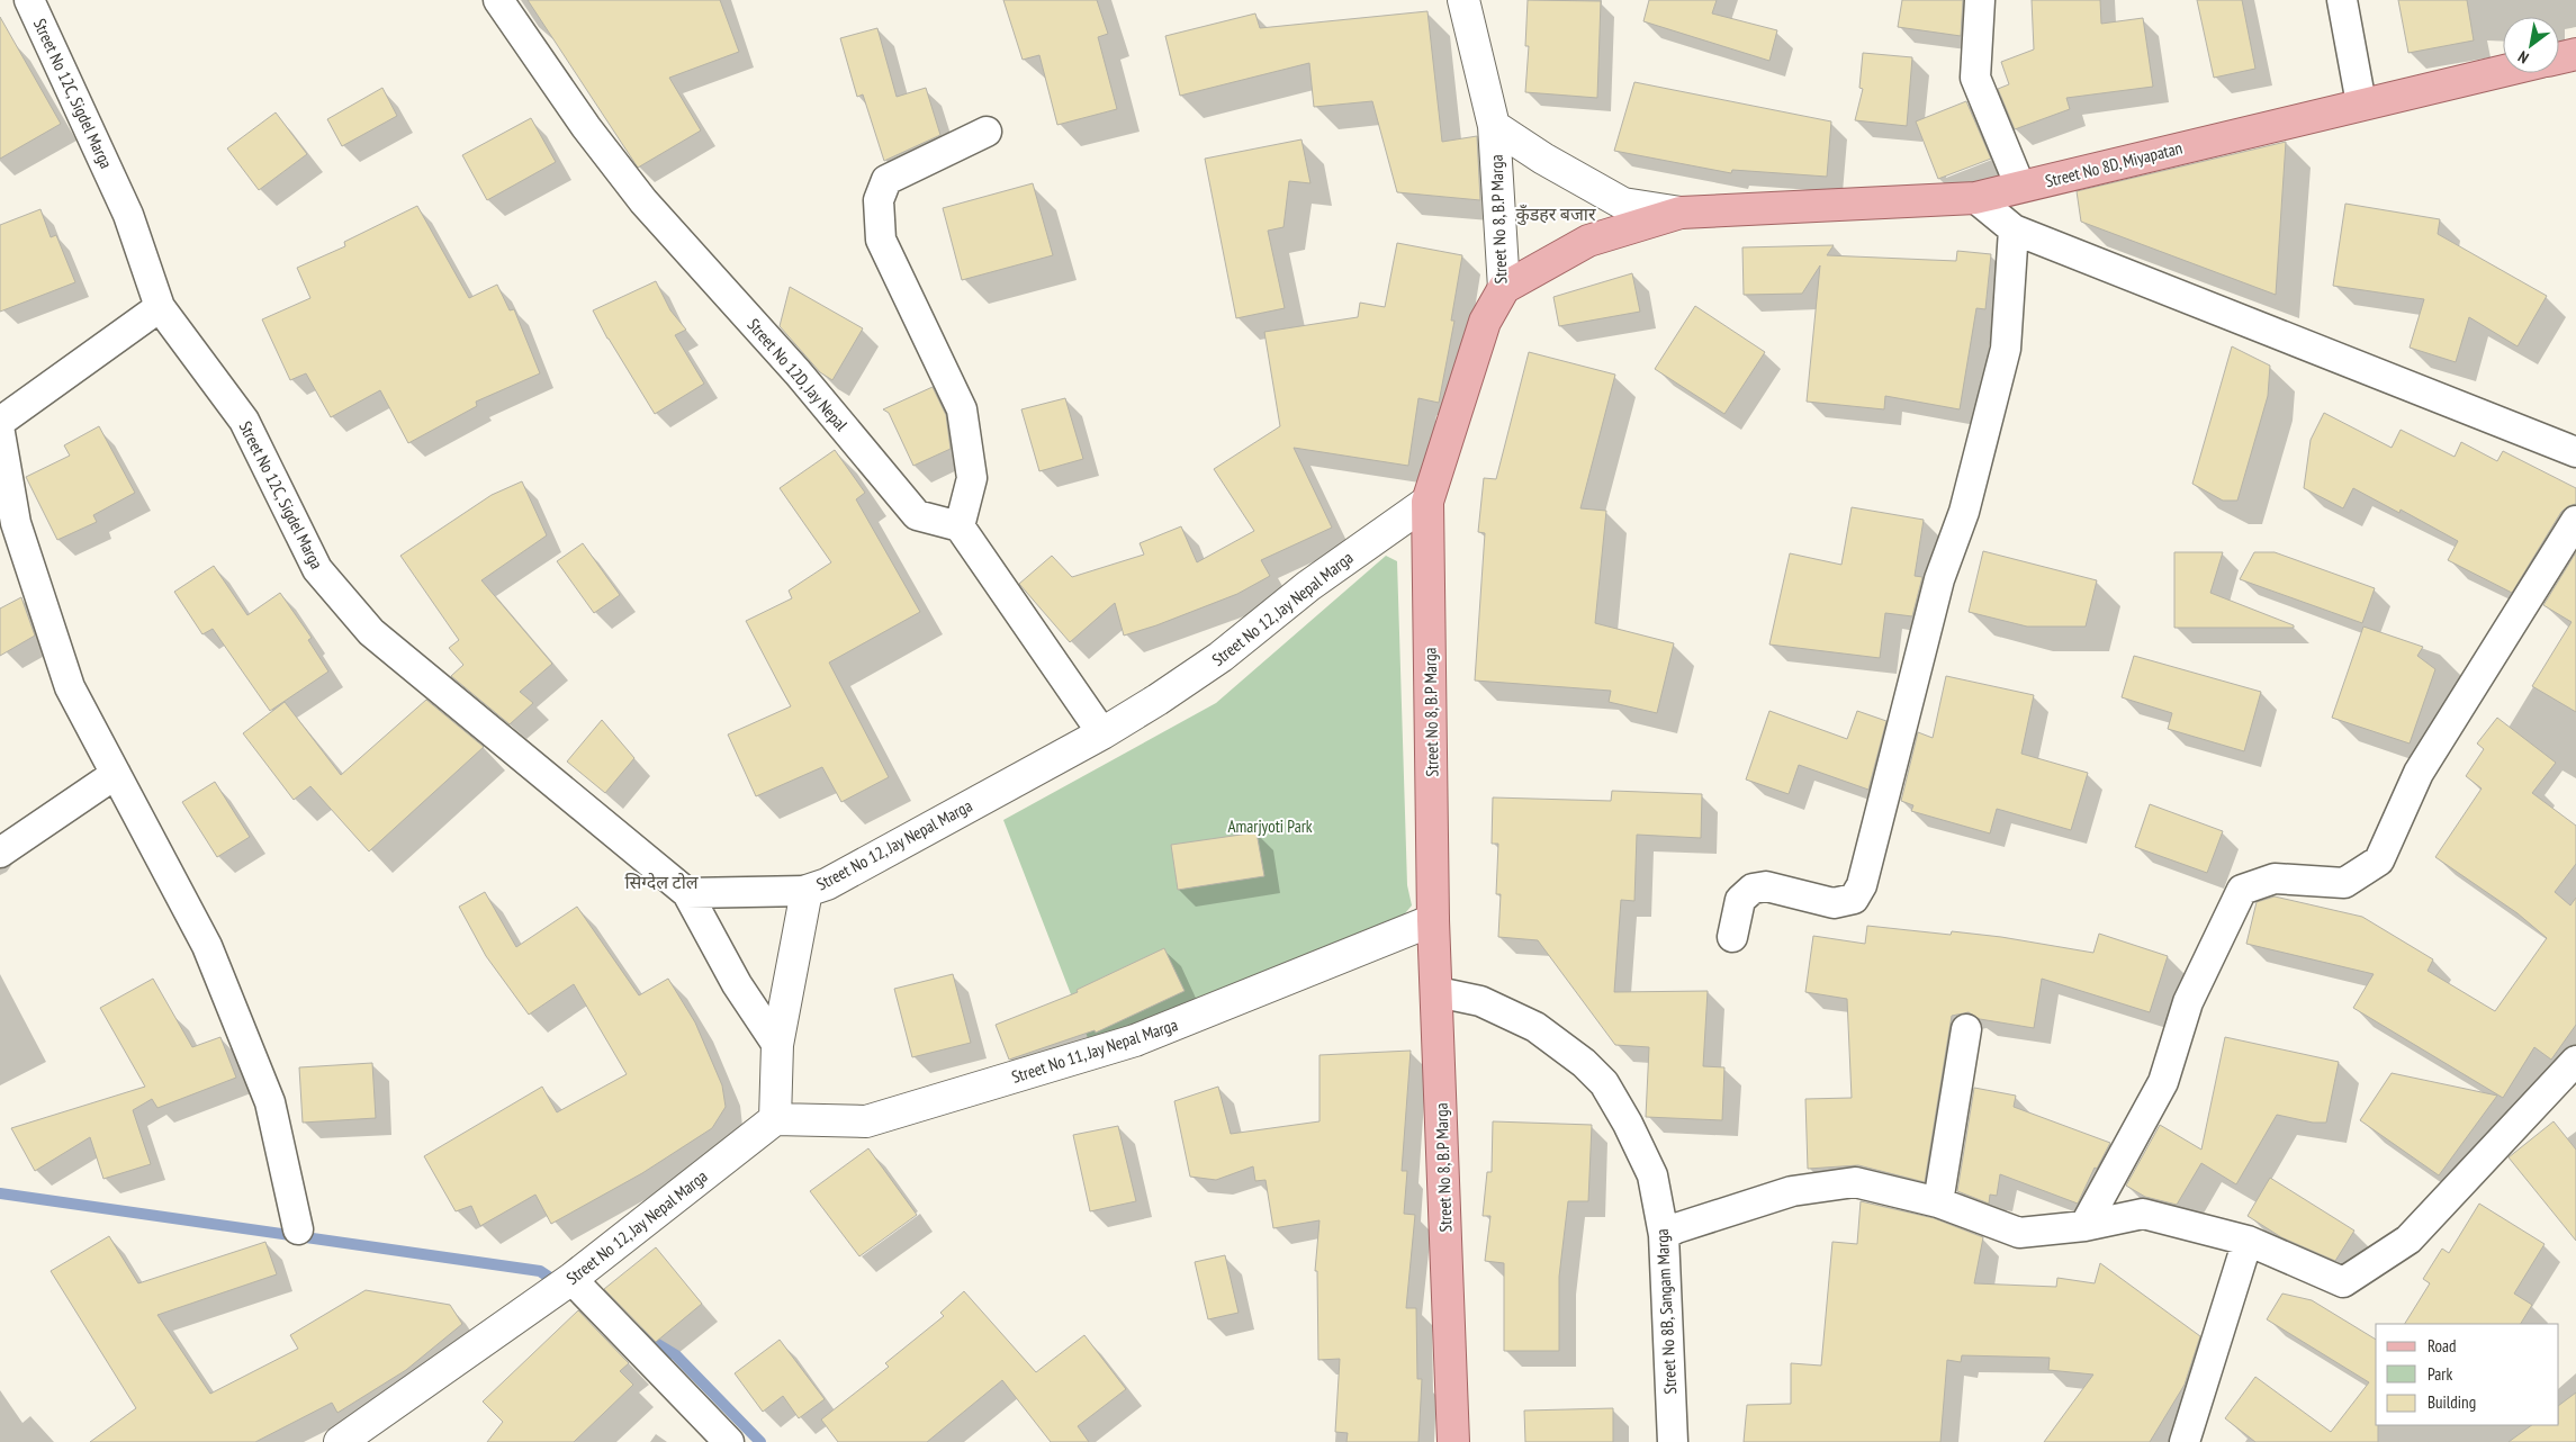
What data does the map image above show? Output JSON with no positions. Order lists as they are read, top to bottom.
{
  "streets": {
    "main road": ["Street No 8D, Miyapatan", "Street No 8, B.P Marga"],
    "street": [
      "Street No 12C, Sigdel Marga",
      "Street No 12D, Jay Nepal",
      "Street No 12, Jay Nepal Marga",
      "Street No 11, Jay Nepal Marga",
      "Street No 8B, Sangam Marga"
    ]
  },
  "crossings": [
    ["Street No 8D, Miyapatan", "Street No 8, B.P Marga"],
    ["Street No 8, B.P Marga", "Street No 12, Jay Nepal Marga"],
    ["Street No 8, B.P Marga", "Street No 11, Jay Nepal Marga"],
    ["Street No 8, B.P Marga", "Street No 8B, Sangam Marga"],
    ["Street No 12, Jay Nepal Marga", "Street No 11, Jay Nepal Marga"]
  ],
  "districts": ["कुँडहर बजार", "सिग्देल टोल"],
  "parks": ["Amarjyoti Park"],
  "legend": ["Road", "Park", "Building"],
  "north": "bottom left"
}
